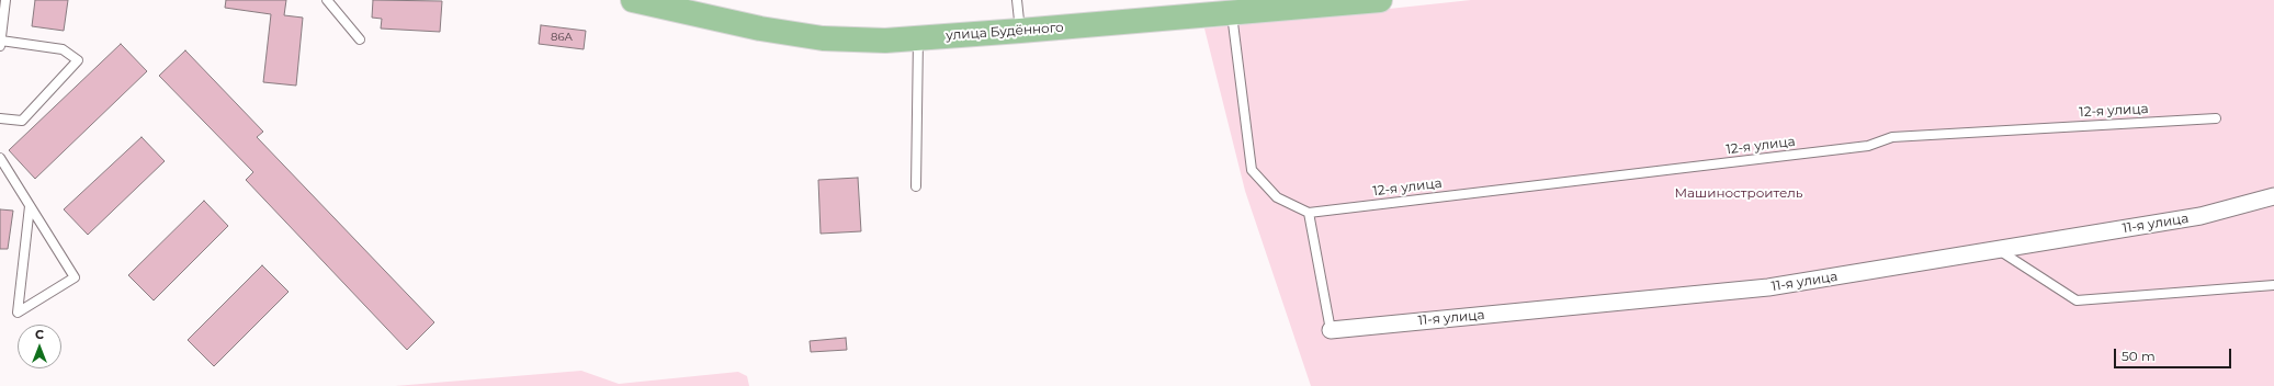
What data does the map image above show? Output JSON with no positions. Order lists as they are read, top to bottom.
{
  "streets": {
    "main road": ["улица Будённого"],
    "street": ["11-я улица"],
    "lane": ["12-я улица"]
  },
  "parks": ["Машиностроитель"],
  "house_numbers": ["86А"],
  "scale_bar": "50 m",
  "north": "top"
}
